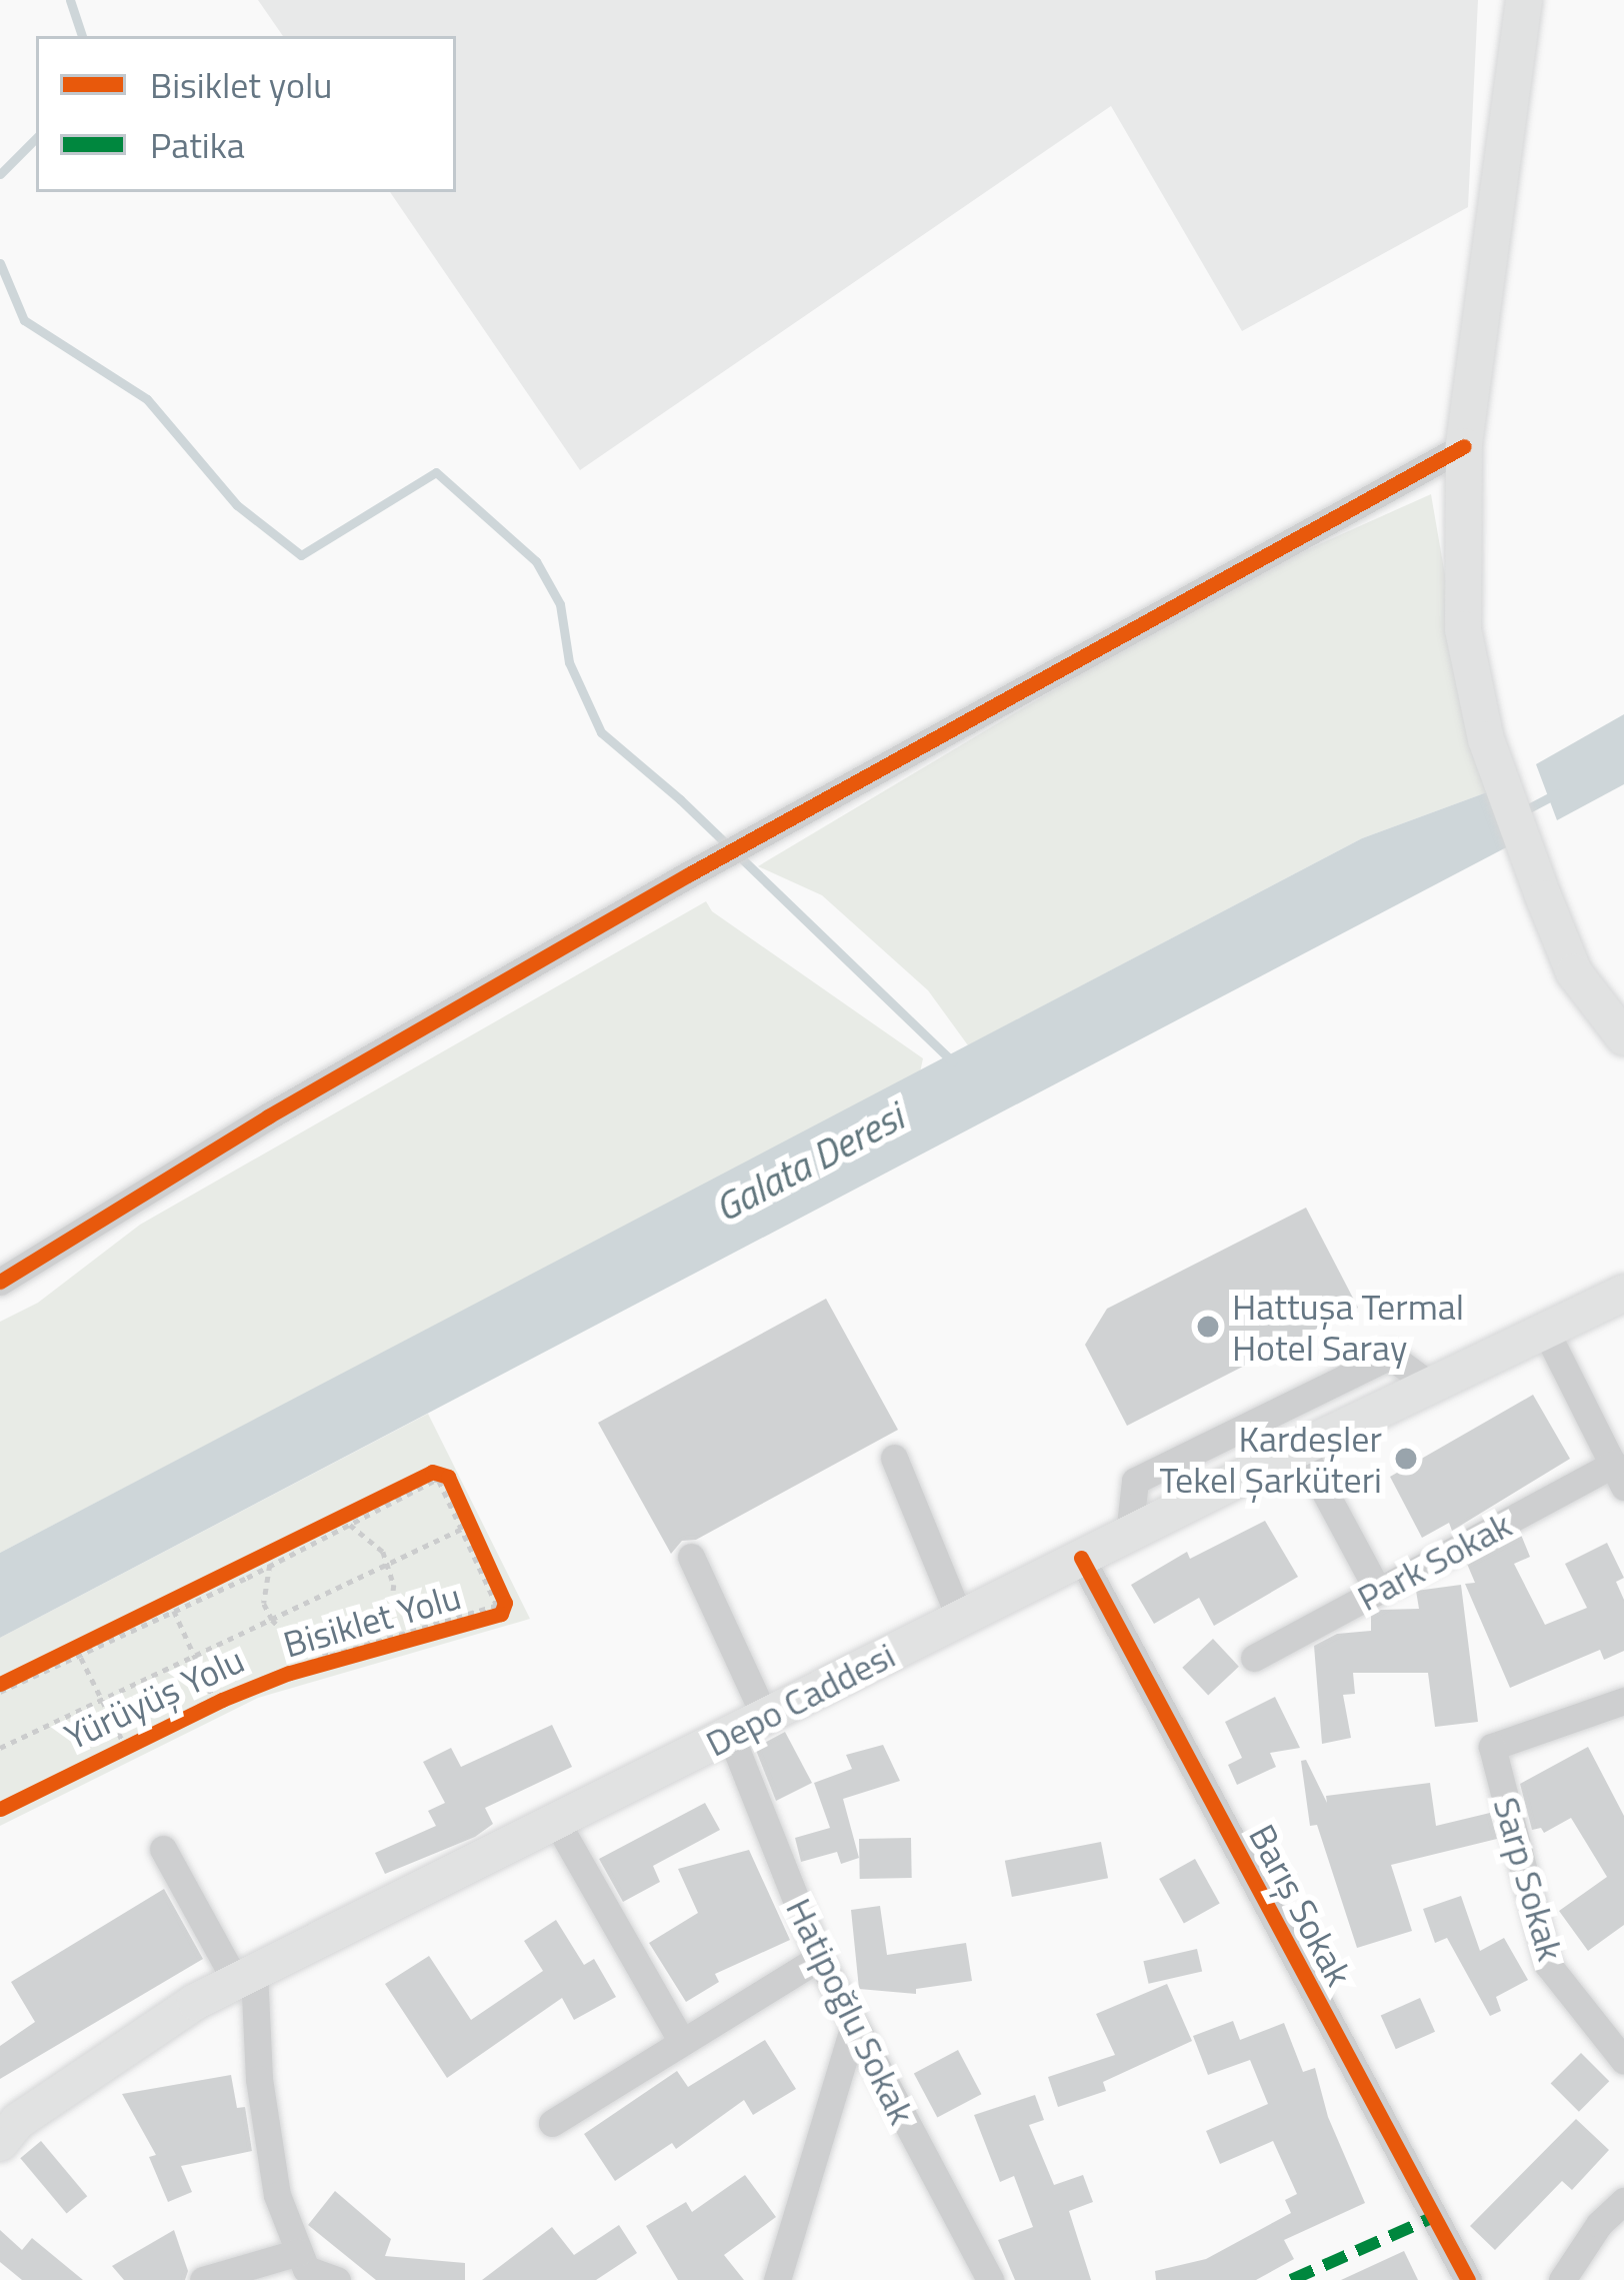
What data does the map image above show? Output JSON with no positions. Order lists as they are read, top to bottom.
{
  "streets": {
    "main road": ["Depo Caddesi"],
    "street": [
      "Park Sokak",
      "Sarp Sokak",
      "Barış Sokak",
      "Hatipoğlu Sokak"
    ],
    "path": ["Yürüyüş Yolu"],
    "cycle path": ["Bisiklet Yolu"]
  },
  "crossings": [
    ["Bisiklet Yolu", "Yürüyüş Yolu"],
    ["Depo Caddesi", "Barış Sokak"],
    ["Depo Caddesi", "Hatipoğlu Sokak"]
  ],
  "water": ["Galata Deresi"],
  "places": ["Hattuşa Termal Hotel Saray", "Kardeşler Tekel Şarküteri"],
  "legend": ["Bisiklet yolu", "Patika"]
}
